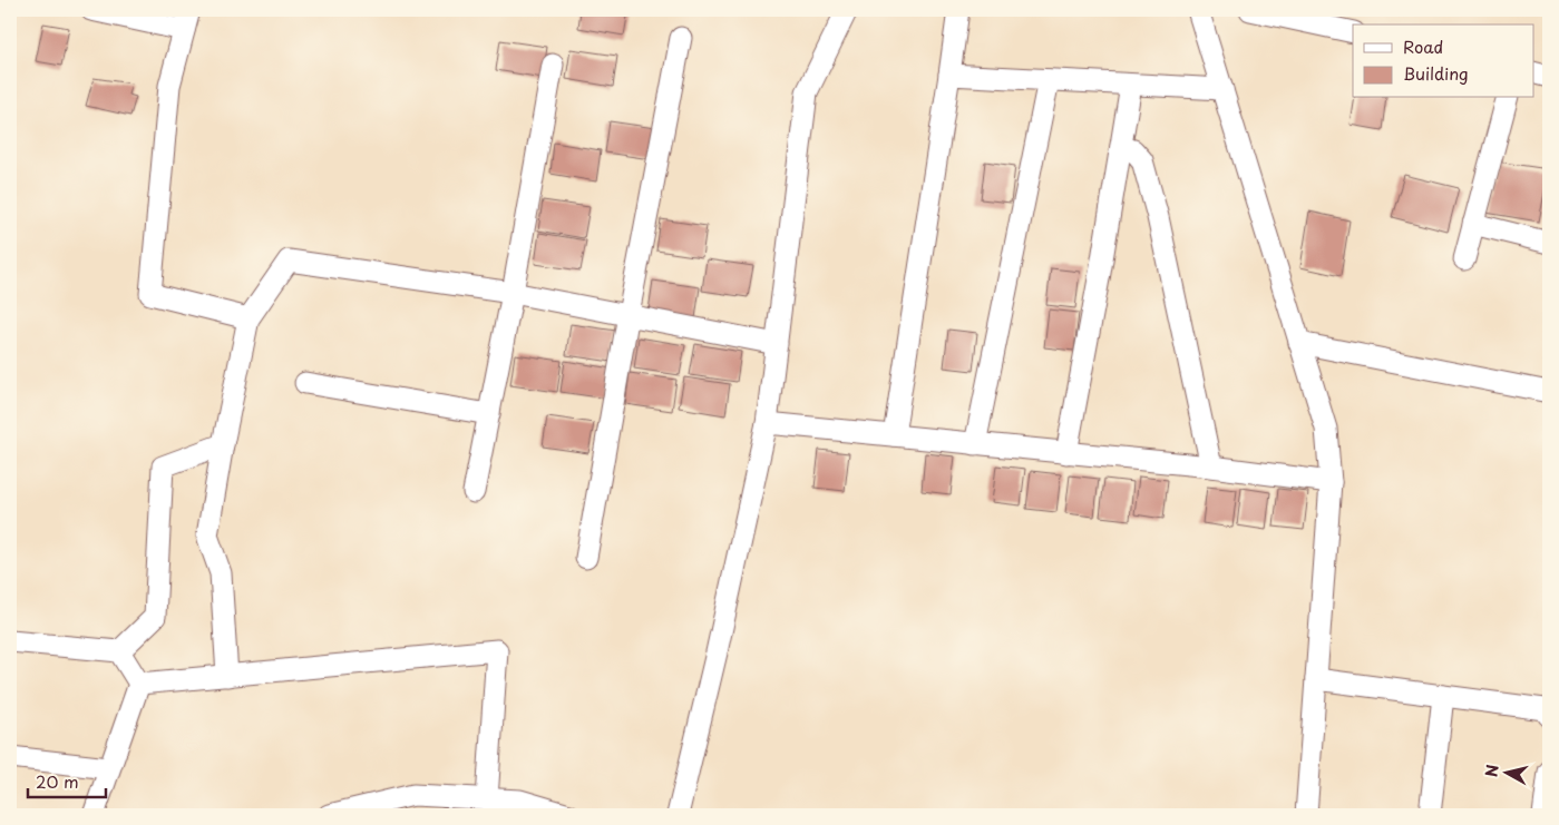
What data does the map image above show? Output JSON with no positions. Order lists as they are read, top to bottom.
{
  "legend": ["Road", "Building"],
  "scale_bar": "20 m",
  "north": "left"
}
